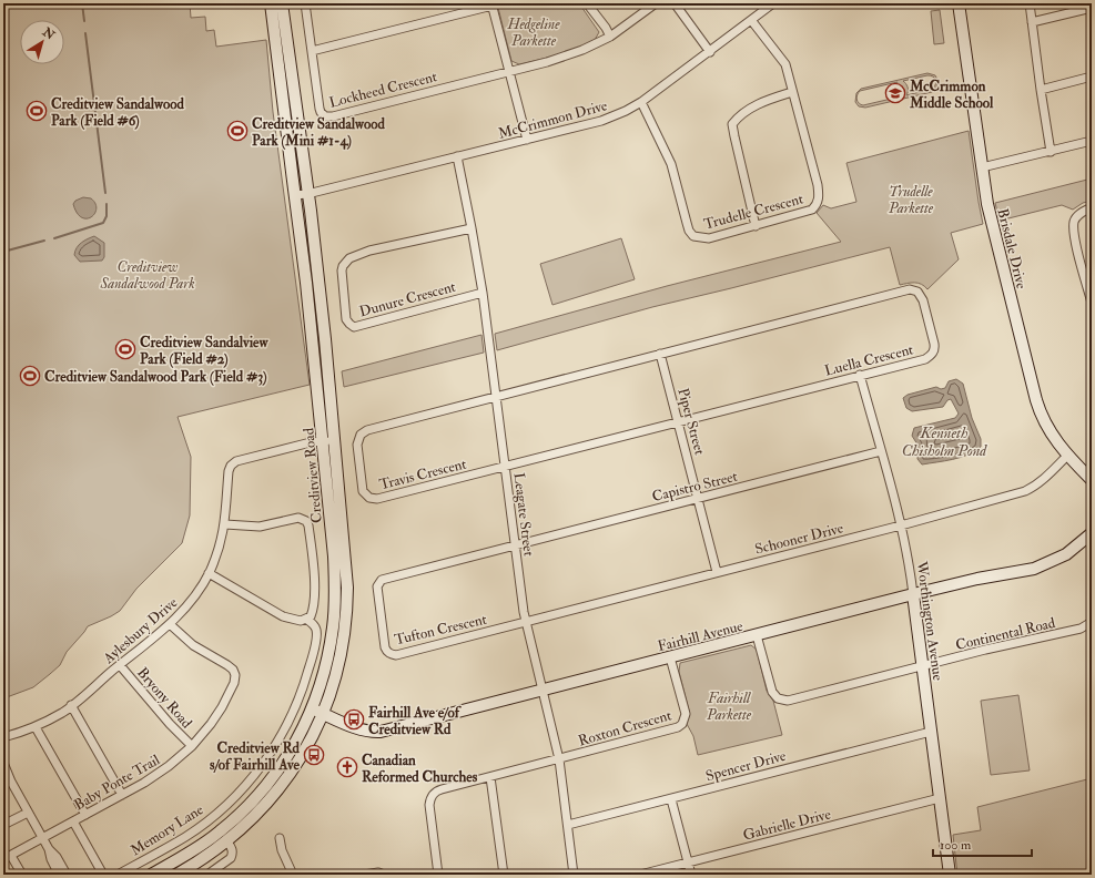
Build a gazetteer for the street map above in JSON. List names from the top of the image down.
{
  "streets": {
    "main road": [
      "Brisdale Drive",
      "Creditview Road",
      "Worthington Avenue",
      "Fairhill Avenue"
    ],
    "street": [
      "Lockheed Crescent",
      "McCrimmon Drive",
      "Trudelle Crescent",
      "Dunure Crescent",
      "Luella Crescent",
      "Piper Street",
      "Travis Crescent",
      "Capistro Street",
      "Leagate Street",
      "Schooner Drive",
      "Tufton Crescent",
      "Aylesbury Drive",
      "Continental Road",
      "Bryony Road",
      "Roxton Crescent",
      "Spencer Drive",
      "Baby Ponte Trail",
      "Gabrielle Drive",
      "Memory Lane"
    ]
  },
  "crossings": [
    ["McCrimmon Drive", "Trudelle Crescent"],
    ["McCrimmon Drive", "Creditview Road"],
    ["McCrimmon Drive", "Leagate Street"],
    ["Brisdale Drive", "Schooner Drive"],
    ["Dunure Crescent", "Leagate Street"],
    ["Luella Crescent", "Piper Street"],
    ["Luella Crescent", "Travis Crescent"],
    ["Luella Crescent", "Leagate Street"],
    ["Luella Crescent", "Worthington Avenue"],
    ["Piper Street", "Capistro Street"],
    ["Piper Street", "Schooner Drive"],
    ["Travis Crescent", "Leagate Street"],
    ["Creditview Road", "Aylesbury Drive"],
    ["Creditview Road", "Fairhill Avenue"],
    ["Capistro Street", "Leagate Street"],
    ["Capistro Street", "Worthington Avenue"],
    ["Capistro Street", "Tufton Crescent"],
    ["Leagate Street", "Schooner Drive"],
    ["Leagate Street", "Tufton Crescent"],
    ["Leagate Street", "Fairhill Avenue"],
    ["Leagate Street", "Roxton Crescent"],
    ["Leagate Street", "Spencer Drive"],
    ["Schooner Drive", "Worthington Avenue"],
    ["Schooner Drive", "Tufton Crescent"],
    ["Worthington Avenue", "Continental Road"],
    ["Worthington Avenue", "Fairhill Avenue"],
    ["Worthington Avenue", "Spencer Drive"],
    ["Worthington Avenue", "Gabrielle Drive"],
    ["Aylesbury Drive", "Bryony Road"],
    ["Aylesbury Drive", "Baby Ponte Trail"],
    ["Continental Road", "Fairhill Avenue"],
    ["Fairhill Avenue", "Roxton Crescent"],
    ["Bryony Road", "Baby Ponte Trail"]
  ],
  "water": ["Kenneth Chisholm Pond"],
  "parks": [
    "Hedgeline Parkette",
    "Trudelle Parkette",
    "Creditview Sandalwood Park",
    "Fairhill Parkette"
  ],
  "places": {
    "school or university": ["McCrimmon Middle School"],
    "sports": [
      "Creditview Sandalwood Park (Field #6)",
      "Creditview Sandalwood Park (Mini #1-4)",
      "Creditview Sandalview Park (Field #2)",
      "Creditview Sandalwood Park (Field #3)"
    ],
    "bus stop": ["Fairhill Ave e/of Creditview Rd", "Creditview Rd s/of Fairhill Ave"],
    "church": ["Canadian Reformed Churches"]
  },
  "scale_bar": "100 m",
  "north": "top right"
}
